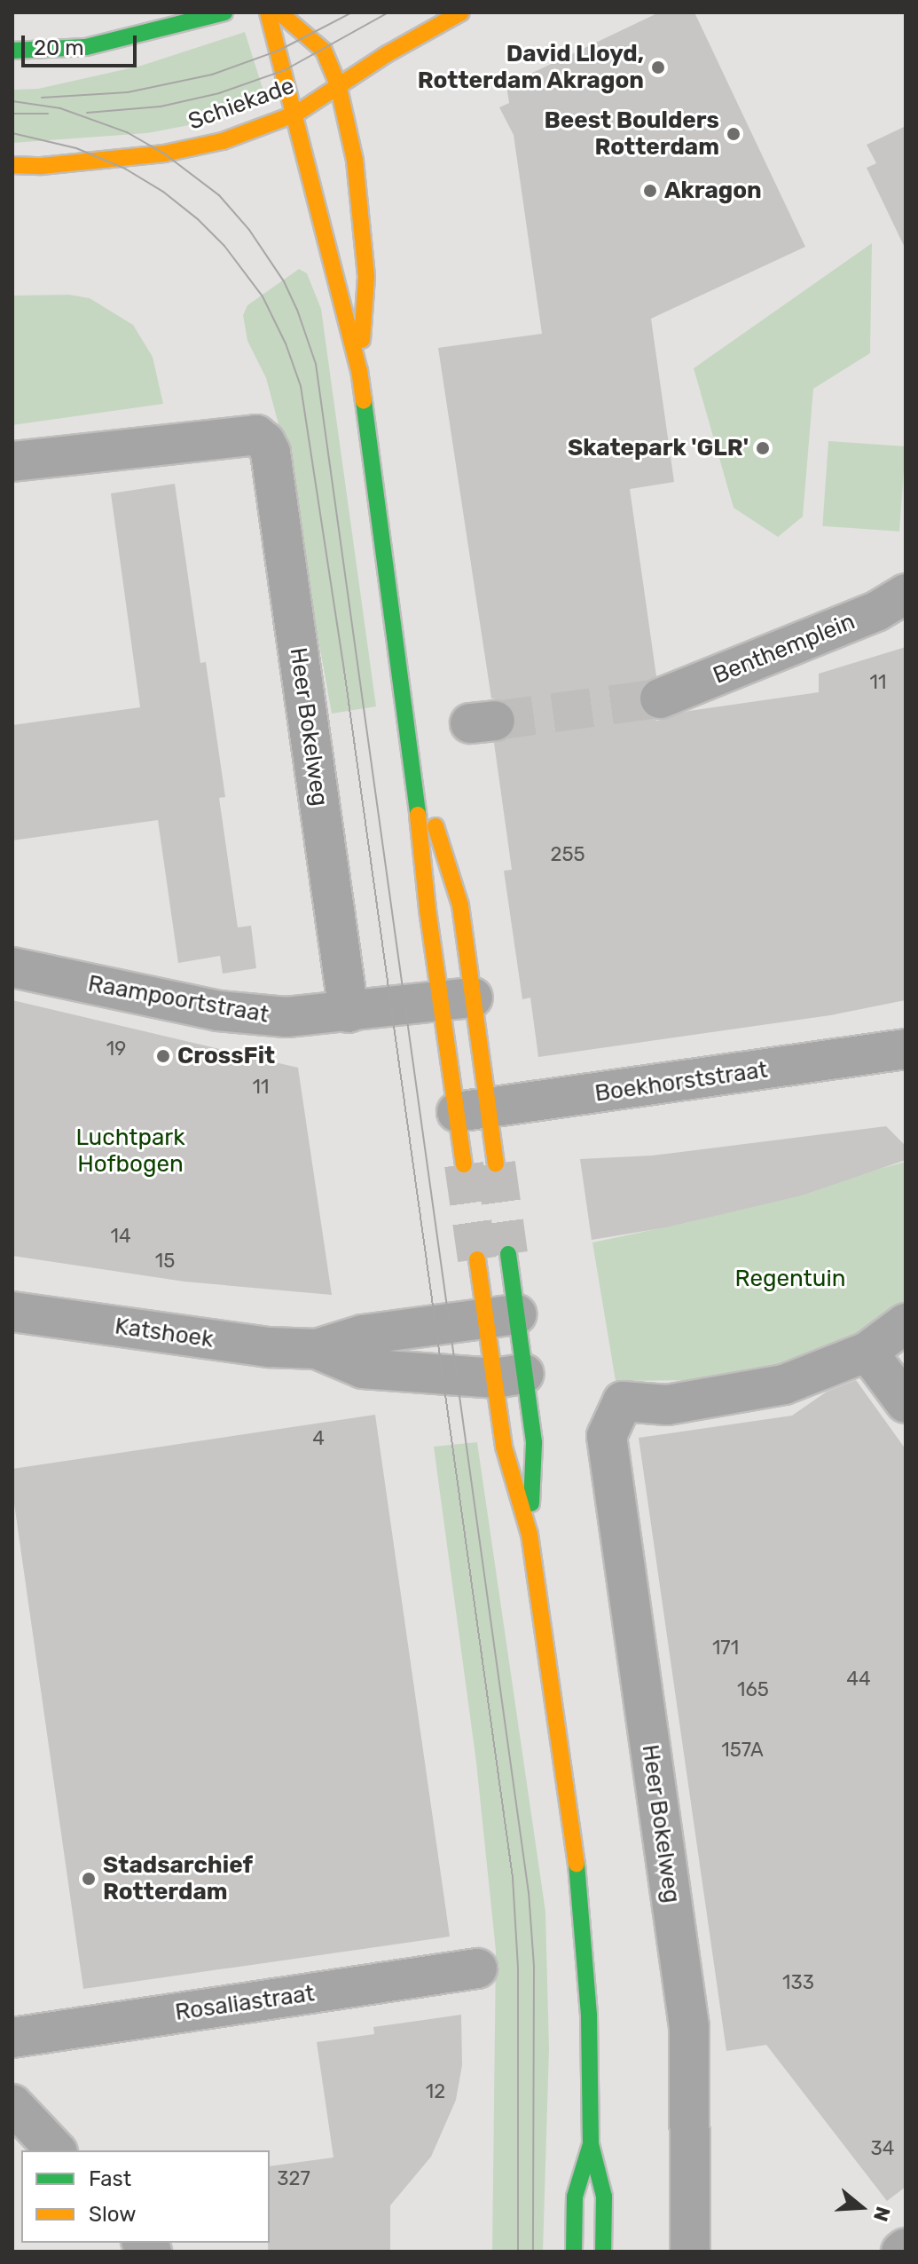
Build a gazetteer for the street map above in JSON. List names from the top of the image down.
{
  "streets": {
    "street": [
      "Schiekade",
      "Benthemplein",
      "Heer Bokelweg",
      "Raampoortstraat",
      "Boekhorststraat",
      "Katshoek",
      "Rosaliastraat"
    ]
  },
  "crossings": [
    ["Heer Bokelweg", "Raampoortstraat"]
  ],
  "parks": ["Luchtpark Hofbogen", "Regentuin"],
  "places": [
    "David Lloyd, Rotterdam Akragon",
    "Beest Boulders Rotterdam",
    "Akragon",
    "Skatepark 'GLR'",
    "CrossFit",
    "Stadsarchief Rotterdam"
  ],
  "house_numbers": [
    "11",
    "255",
    "19",
    "11",
    "14",
    "15",
    "4",
    "171",
    "44",
    "165",
    "157A",
    "133",
    "12",
    "34",
    "327"
  ],
  "legend": ["Fast", "Slow"],
  "scale_bar": "20 m",
  "north": "right"
}
